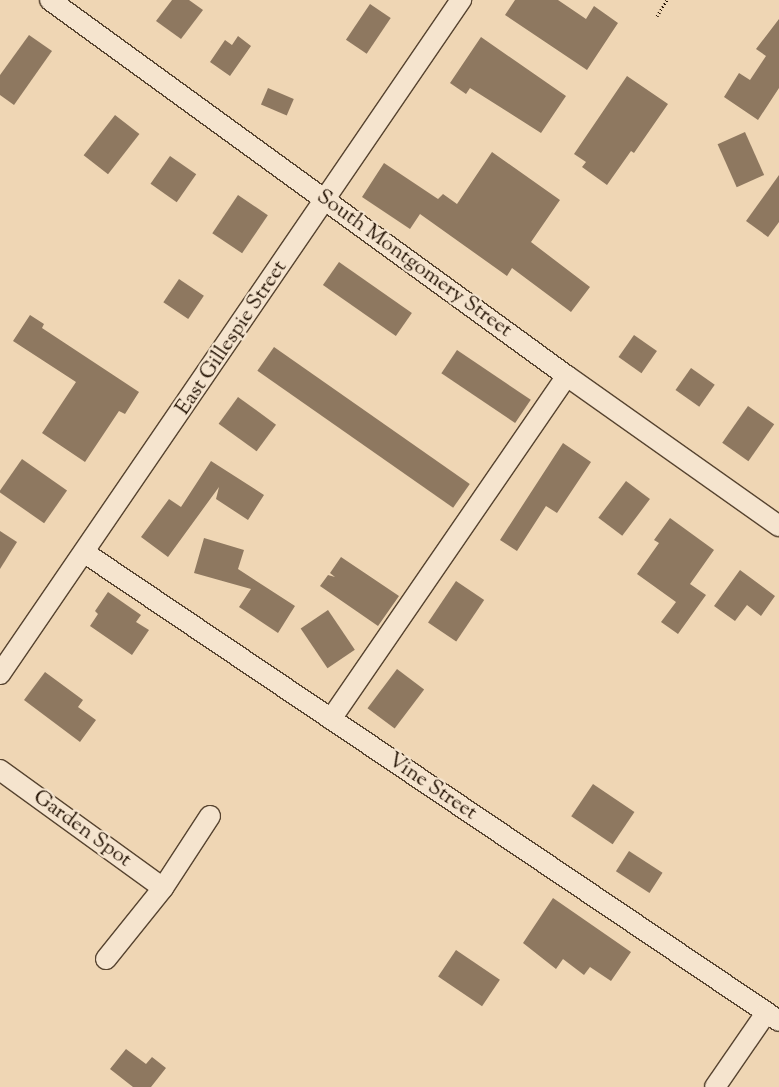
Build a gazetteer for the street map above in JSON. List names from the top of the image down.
{
  "streets": {
    "street": [
      "South Montgomery Street",
      "East Gillespie Street",
      "Vine Street",
      "Garden Spot"
    ]
  },
  "crossings": [
    ["South Montgomery Street", "East Gillespie Street"],
    ["East Gillespie Street", "Vine Street"]
  ]
}
